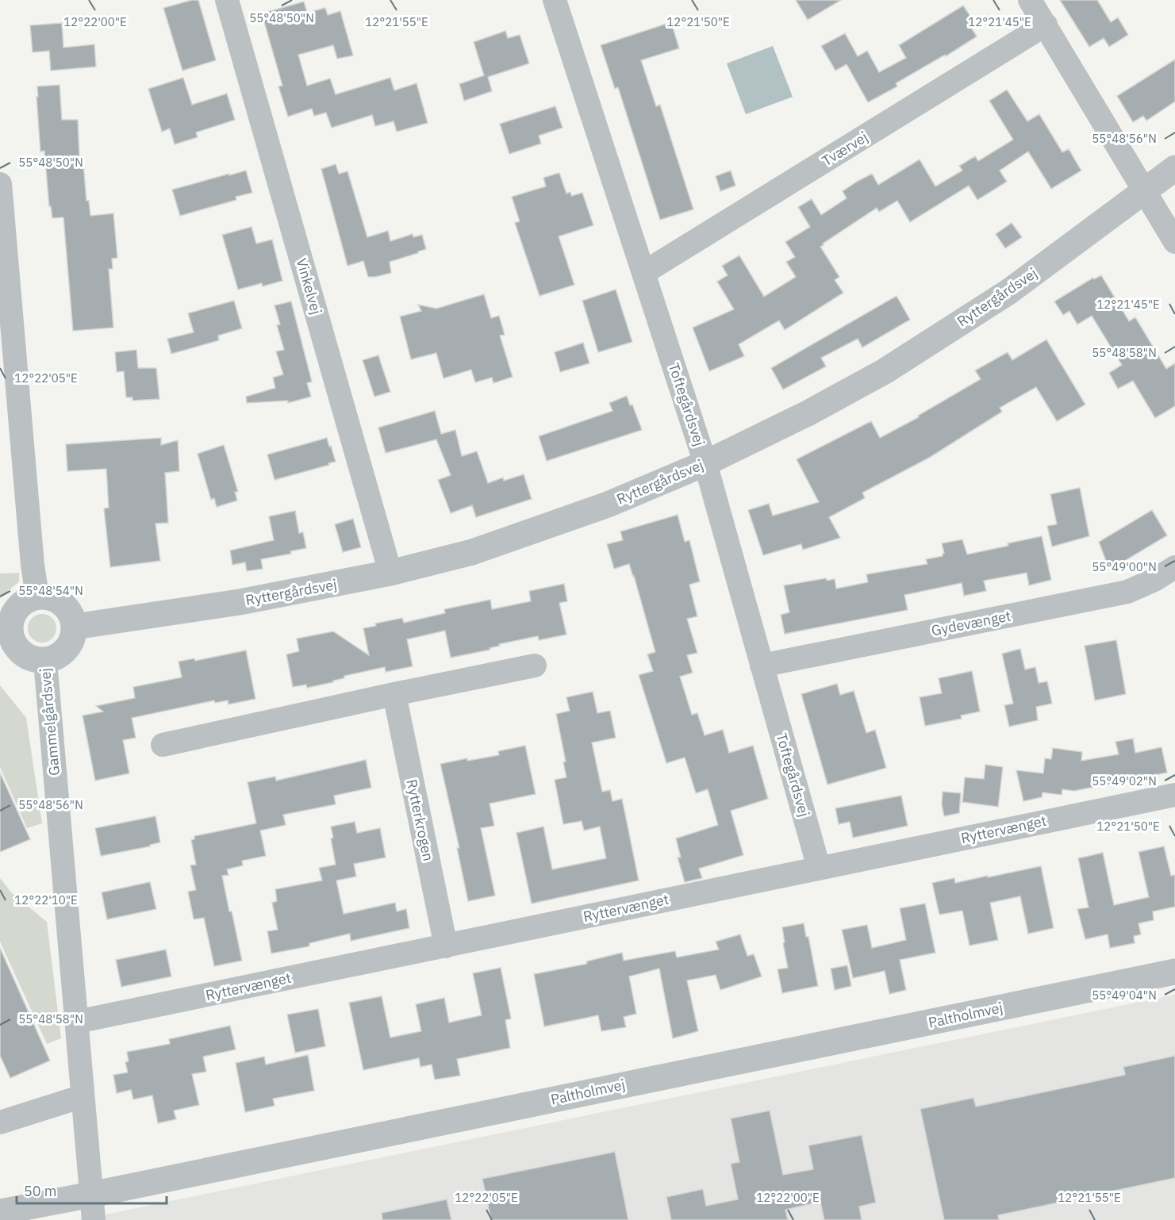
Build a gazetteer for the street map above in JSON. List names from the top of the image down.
{
  "streets": {
    "street": [
      "Tværvej",
      "Vinkelvej",
      "Ryttergårdsvej",
      "Toftegårdsvej",
      "Gydevænget",
      "Gammelgårdsvej",
      "Rytterkrogen",
      "Ryttervænget",
      "Paltholmvej"
    ]
  },
  "crossings": [
    ["Tværvej", "Toftegårdsvej"],
    ["Vinkelvej", "Ryttergårdsvej"],
    ["Ryttergårdsvej", "Toftegårdsvej"],
    ["Ryttergårdsvej", "Gammelgårdsvej"],
    ["Toftegårdsvej", "Gydevænget"],
    ["Toftegårdsvej", "Ryttervænget"],
    ["Gammelgårdsvej", "Ryttervænget"],
    ["Gammelgårdsvej", "Paltholmvej"],
    ["Rytterkrogen", "Ryttervænget"]
  ],
  "scale_bar": "50 m",
  "coordinates": [
    "55°48'50\"N",
    "12°22'00\"E",
    "12°21'55\"E",
    "12°21'50\"E",
    "12°21'45\"E",
    "55°48'56\"N",
    "55°48'58\"N",
    "12°22'05\"E",
    "55°49'00\"N",
    "55°48'54\"N",
    "55°49'02\"N",
    "12°22'10\"E",
    "55°49'04\"N"
  ]
}
